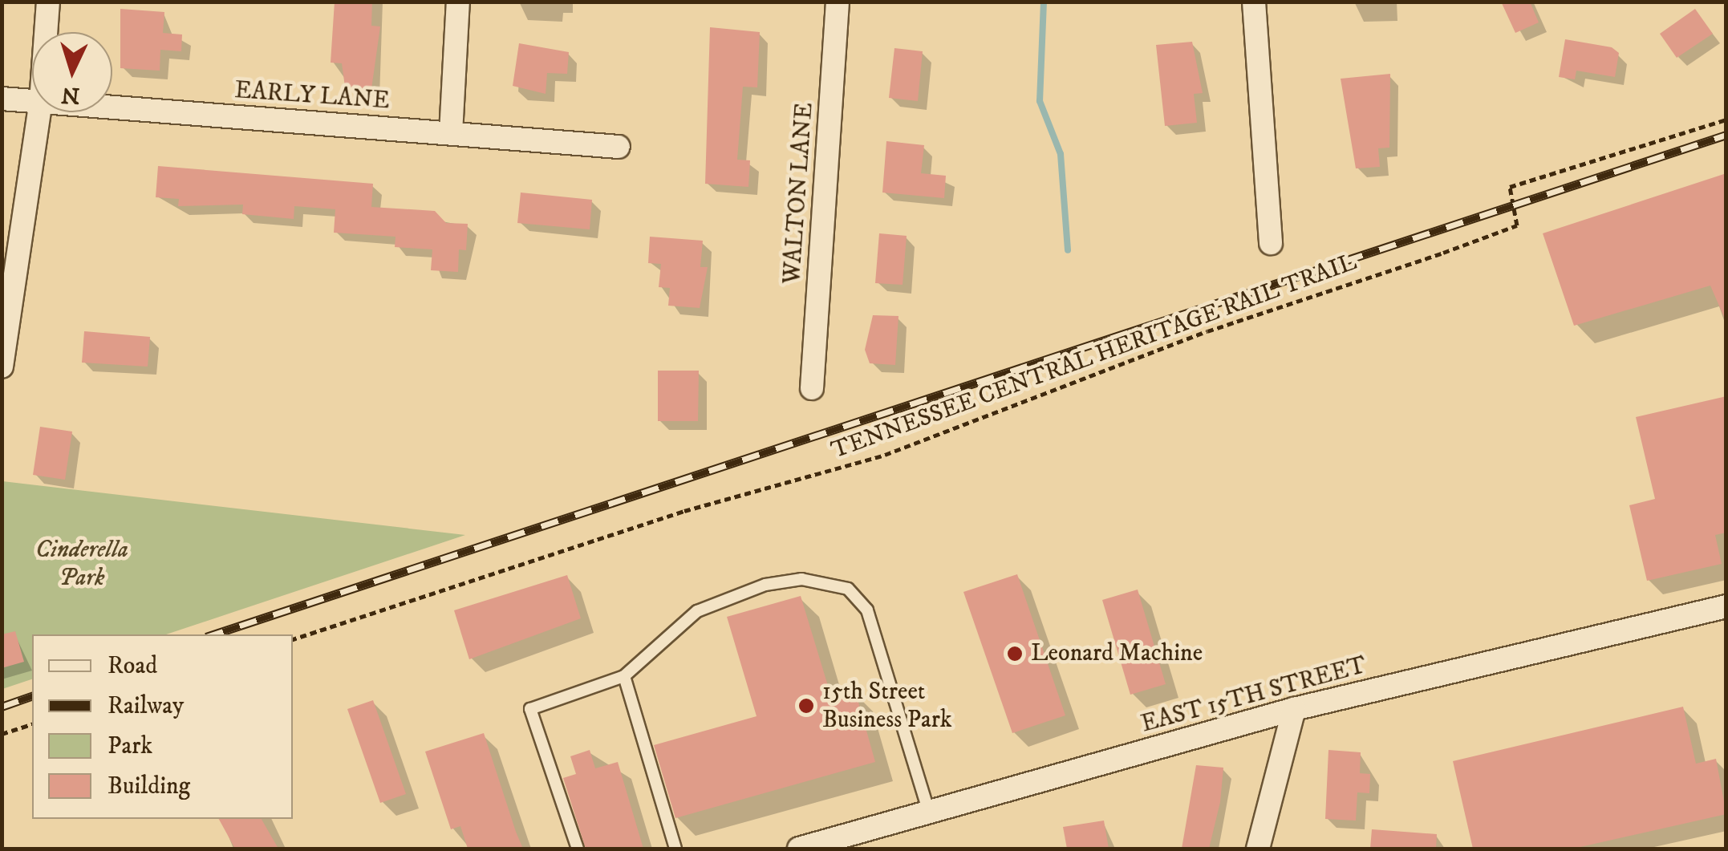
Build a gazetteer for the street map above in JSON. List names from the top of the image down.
{
  "streets": {
    "street": ["EARLY LANE", "WALTON LANE", "EAST 15TH STREET"],
    "path": ["TENNESSEE CENTRAL HERITAGE RAIL TRAIL"]
  },
  "parks": ["Cinderella Park"],
  "places": ["Leonard Machine", "15th Street Business Park"],
  "legend": [
    "Road",
    "Railway",
    "Park",
    "Building"
  ],
  "north": "bottom"
}
